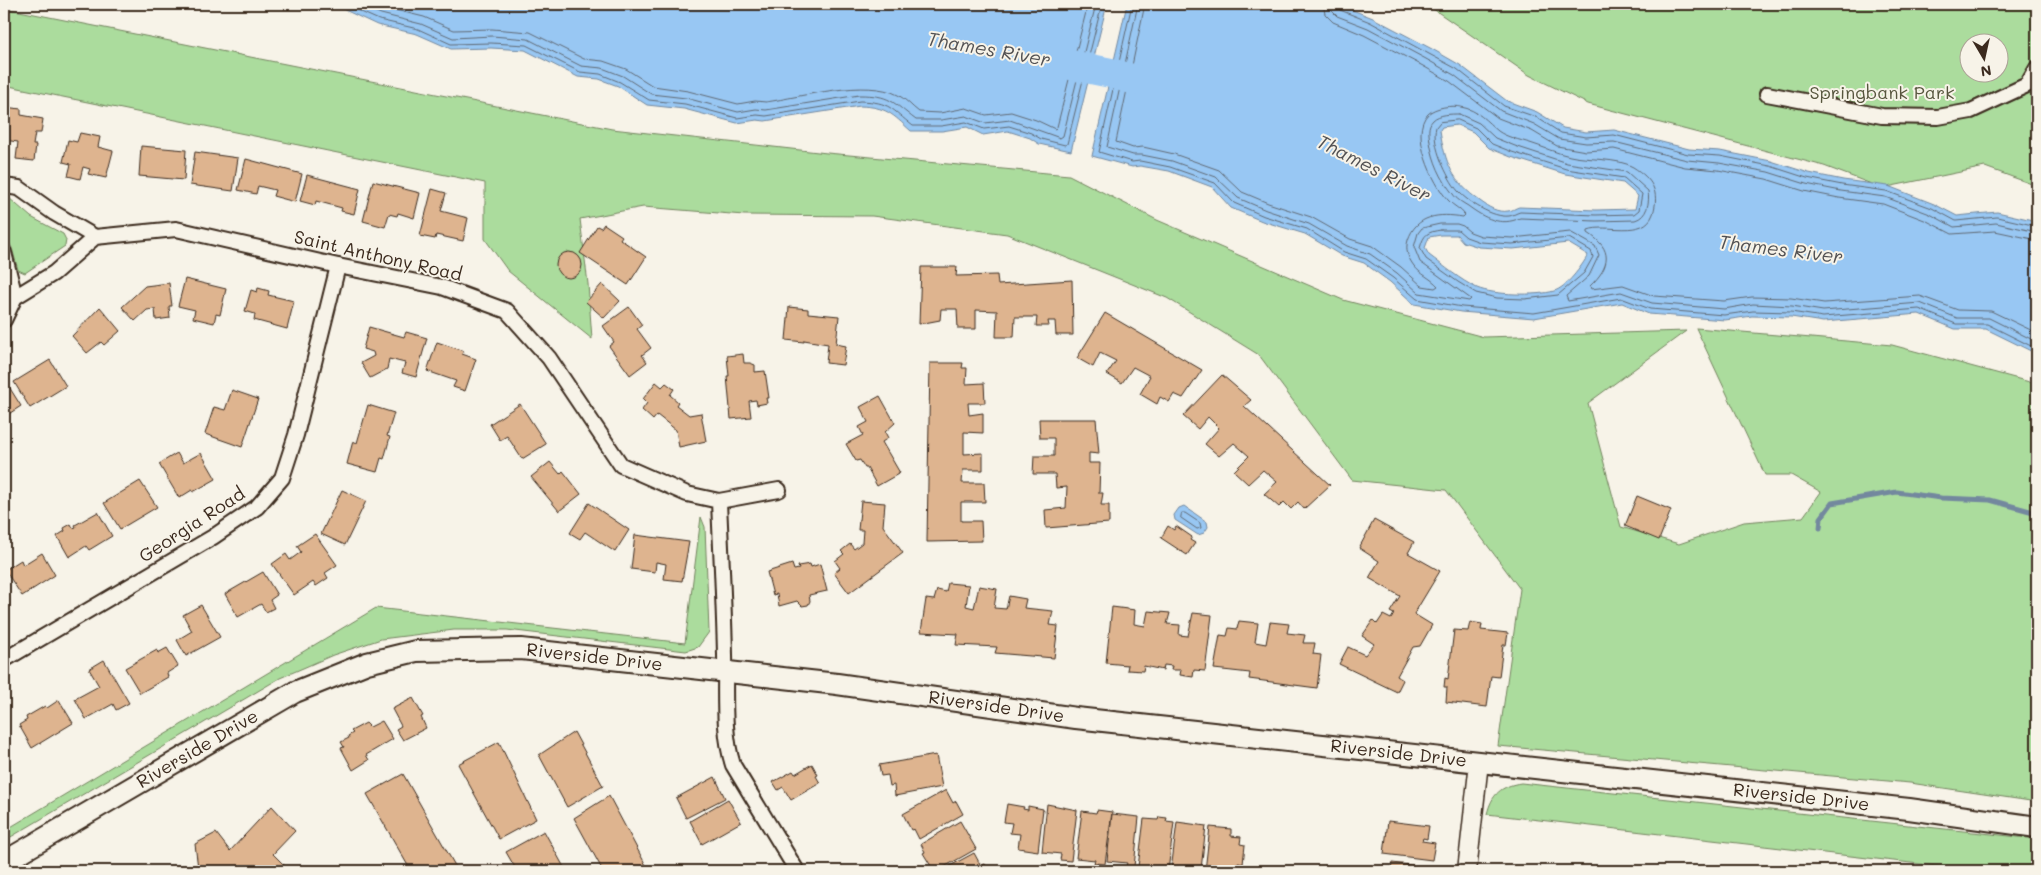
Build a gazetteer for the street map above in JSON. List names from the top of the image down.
{
  "streets": {
    "main road": ["Riverside Drive"],
    "street": ["Saint Anthony Road", "Georgia Road"]
  },
  "crossings": [
    ["Saint Anthony Road", "Georgia Road"]
  ],
  "water": ["Thames River"],
  "parks": ["Springbank Park"],
  "north": "bottom"
}
